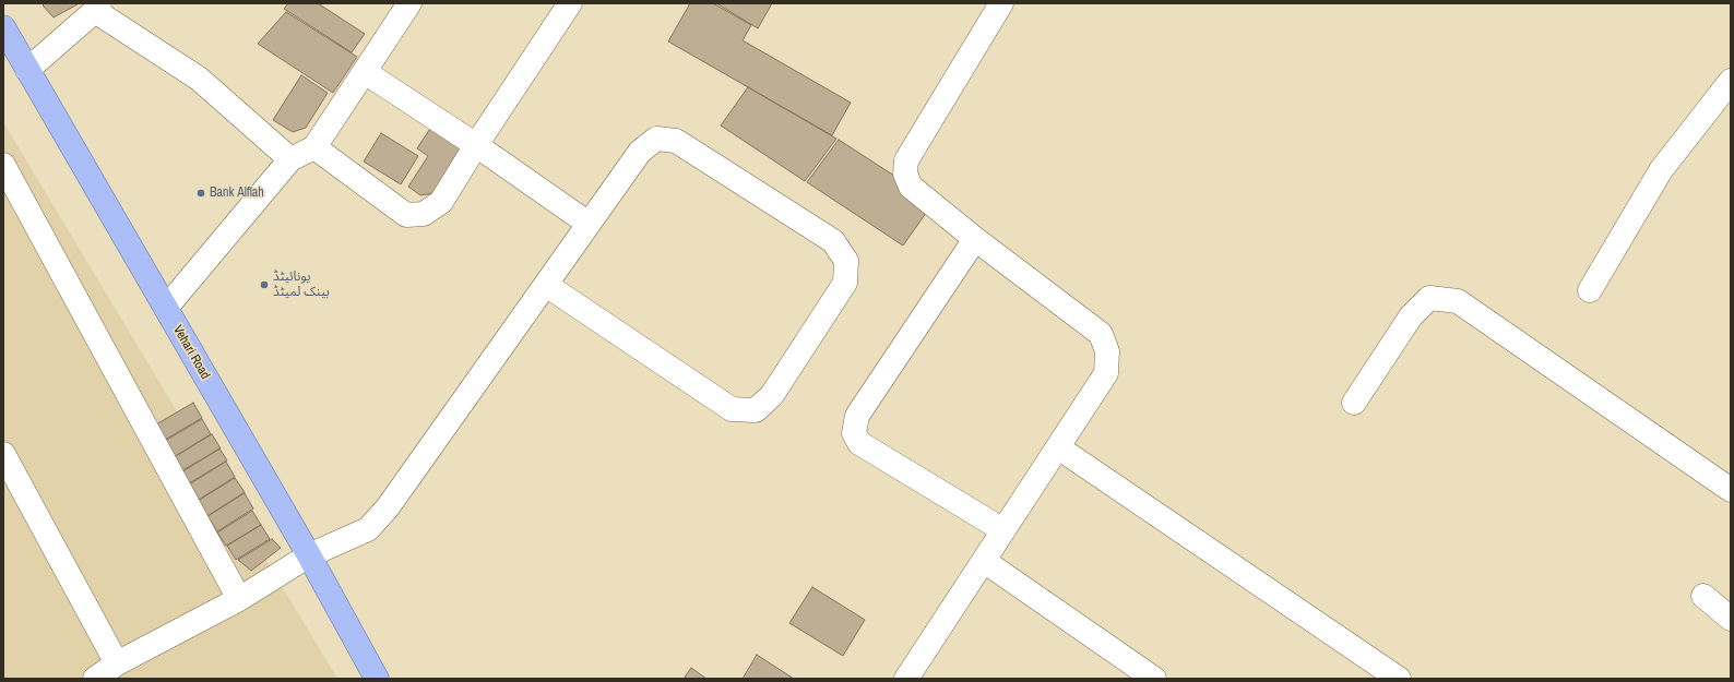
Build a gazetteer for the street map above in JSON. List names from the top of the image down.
{
  "streets": {
    "main road": ["Vehari Road"]
  },
  "places": ["Bank Alflah", "یونائیٹڈ بینک لمیٹڈ"]
}
